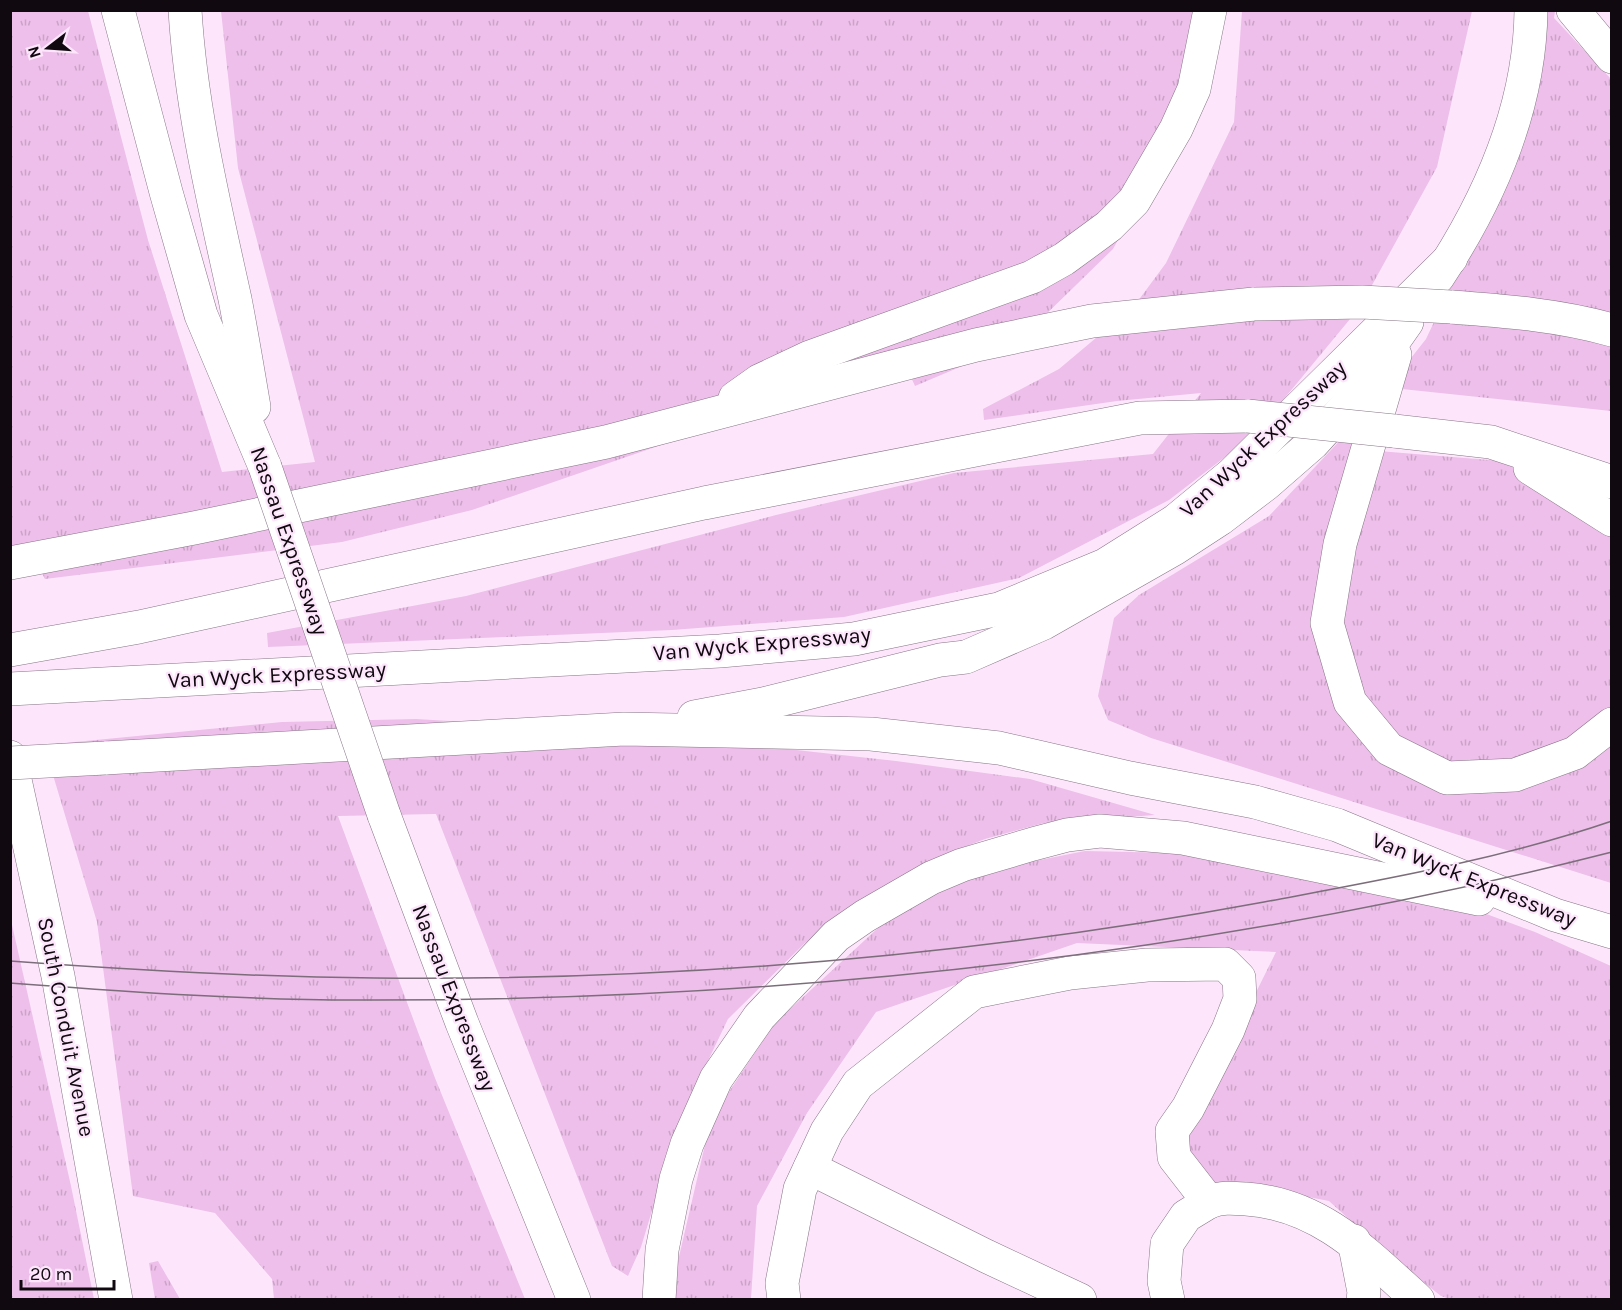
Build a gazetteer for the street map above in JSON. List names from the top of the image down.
{
  "streets": {
    "main road": ["Van Wyck Expressway", "Nassau Expressway", "South Conduit Avenue"]
  },
  "scale_bar": "20 m",
  "north": "left"
}
